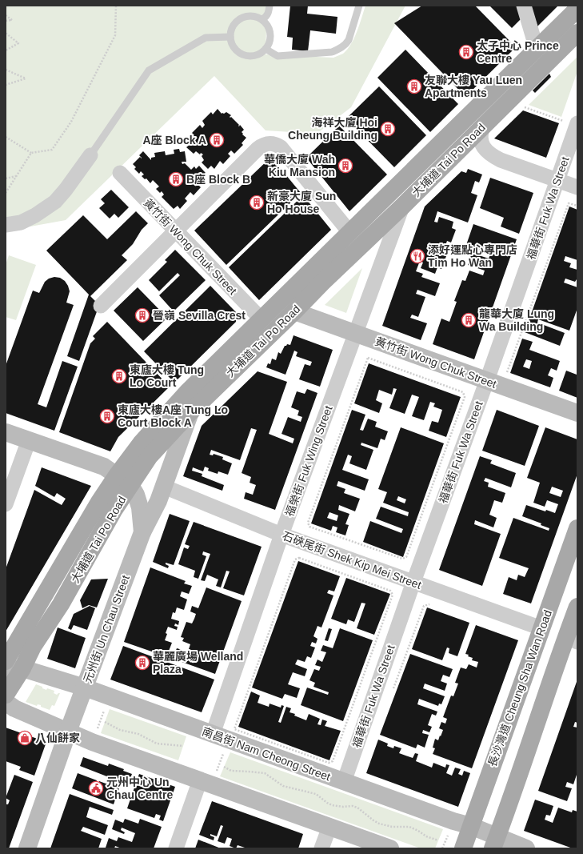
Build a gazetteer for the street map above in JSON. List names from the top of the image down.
{
  "streets": {
    "main road": [
      "大埔道 Tai Po Road",
      "黃竹街 Wong Chuk Street",
      "元州街 Un Chau Street",
      "長沙灣道 Cheung Sha Wan Road",
      "南昌街 Nam Cheong Street"
    ],
    "street": ["福華街 Fuk Wa Street", "福榮街 Fuk Wing Street", "石硤尾街 Shek Kip Mei Street"]
  },
  "crossings": [
    ["大埔道 Tai Po Road", "黃竹街 Wong Chuk Street"],
    ["大埔道 Tai Po Road", "福榮街 Fuk Wing Street"],
    ["大埔道 Tai Po Road", "元州街 Un Chau Street"],
    ["大埔道 Tai Po Road", "南昌街 Nam Cheong Street"],
    ["福華街 Fuk Wa Street", "黃竹街 Wong Chuk Street"],
    ["福華街 Fuk Wa Street", "石硤尾街 Shek Kip Mei Street"],
    ["福華街 Fuk Wa Street", "南昌街 Nam Cheong Street"],
    ["黃竹街 Wong Chuk Street", "福榮街 Fuk Wing Street"],
    ["福榮街 Fuk Wing Street", "石硤尾街 Shek Kip Mei Street"],
    ["福榮街 Fuk Wing Street", "南昌街 Nam Cheong Street"],
    ["石硤尾街 Shek Kip Mei Street", "元州街 Un Chau Street"],
    ["石硤尾街 Shek Kip Mei Street", "長沙灣道 Cheung Sha Wan Road"],
    ["元州街 Un Chau Street", "南昌街 Nam Cheong Street"],
    ["長沙灣道 Cheung Sha Wan Road", "南昌街 Nam Cheong Street"]
  ],
  "places": {
    "building": [
      "太子中心 Prince Centre",
      "友聯大樓 Yau Luen Apartments",
      "海祥大廈 Hoi Cheung Building",
      "A座 Block A",
      "華僑大廈 Wah Kiu Mansion",
      "B座 Block B",
      "新豪大廈 Sun Ho House",
      "晉嶺 Sevilla Crest",
      "龍華大廈 Lung Wa Building",
      "東廬大樓 Tung Lo Court",
      "東廬大樓A座 Tung Lo Court Block A",
      "華麗廣場 Welland Plaza"
    ],
    "restaurant": ["添好運點心專門店 Tim Ho Wan"],
    "shop": ["八仙餅家"],
    "public building": ["元州中心 Un Chau Centre"]
  }
}
